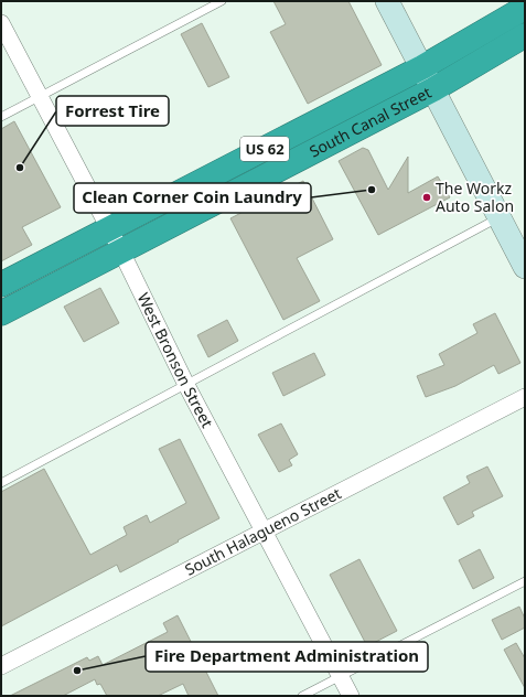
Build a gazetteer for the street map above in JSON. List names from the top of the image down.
{
  "streets": {
    "highway": ["South Canal Street", "US 62"],
    "street": ["West Bronson Street", "South Halagueno Street"]
  },
  "crossings": [
    ["South Canal Street", "West Bronson Street"],
    ["West Bronson Street", "South Halagueno Street"]
  ],
  "places": [
    "Forrest Tire",
    "Clean Corner Coin Laundry",
    "The Workz Auto Salon",
    "Fire Department Administration"
  ]
}
